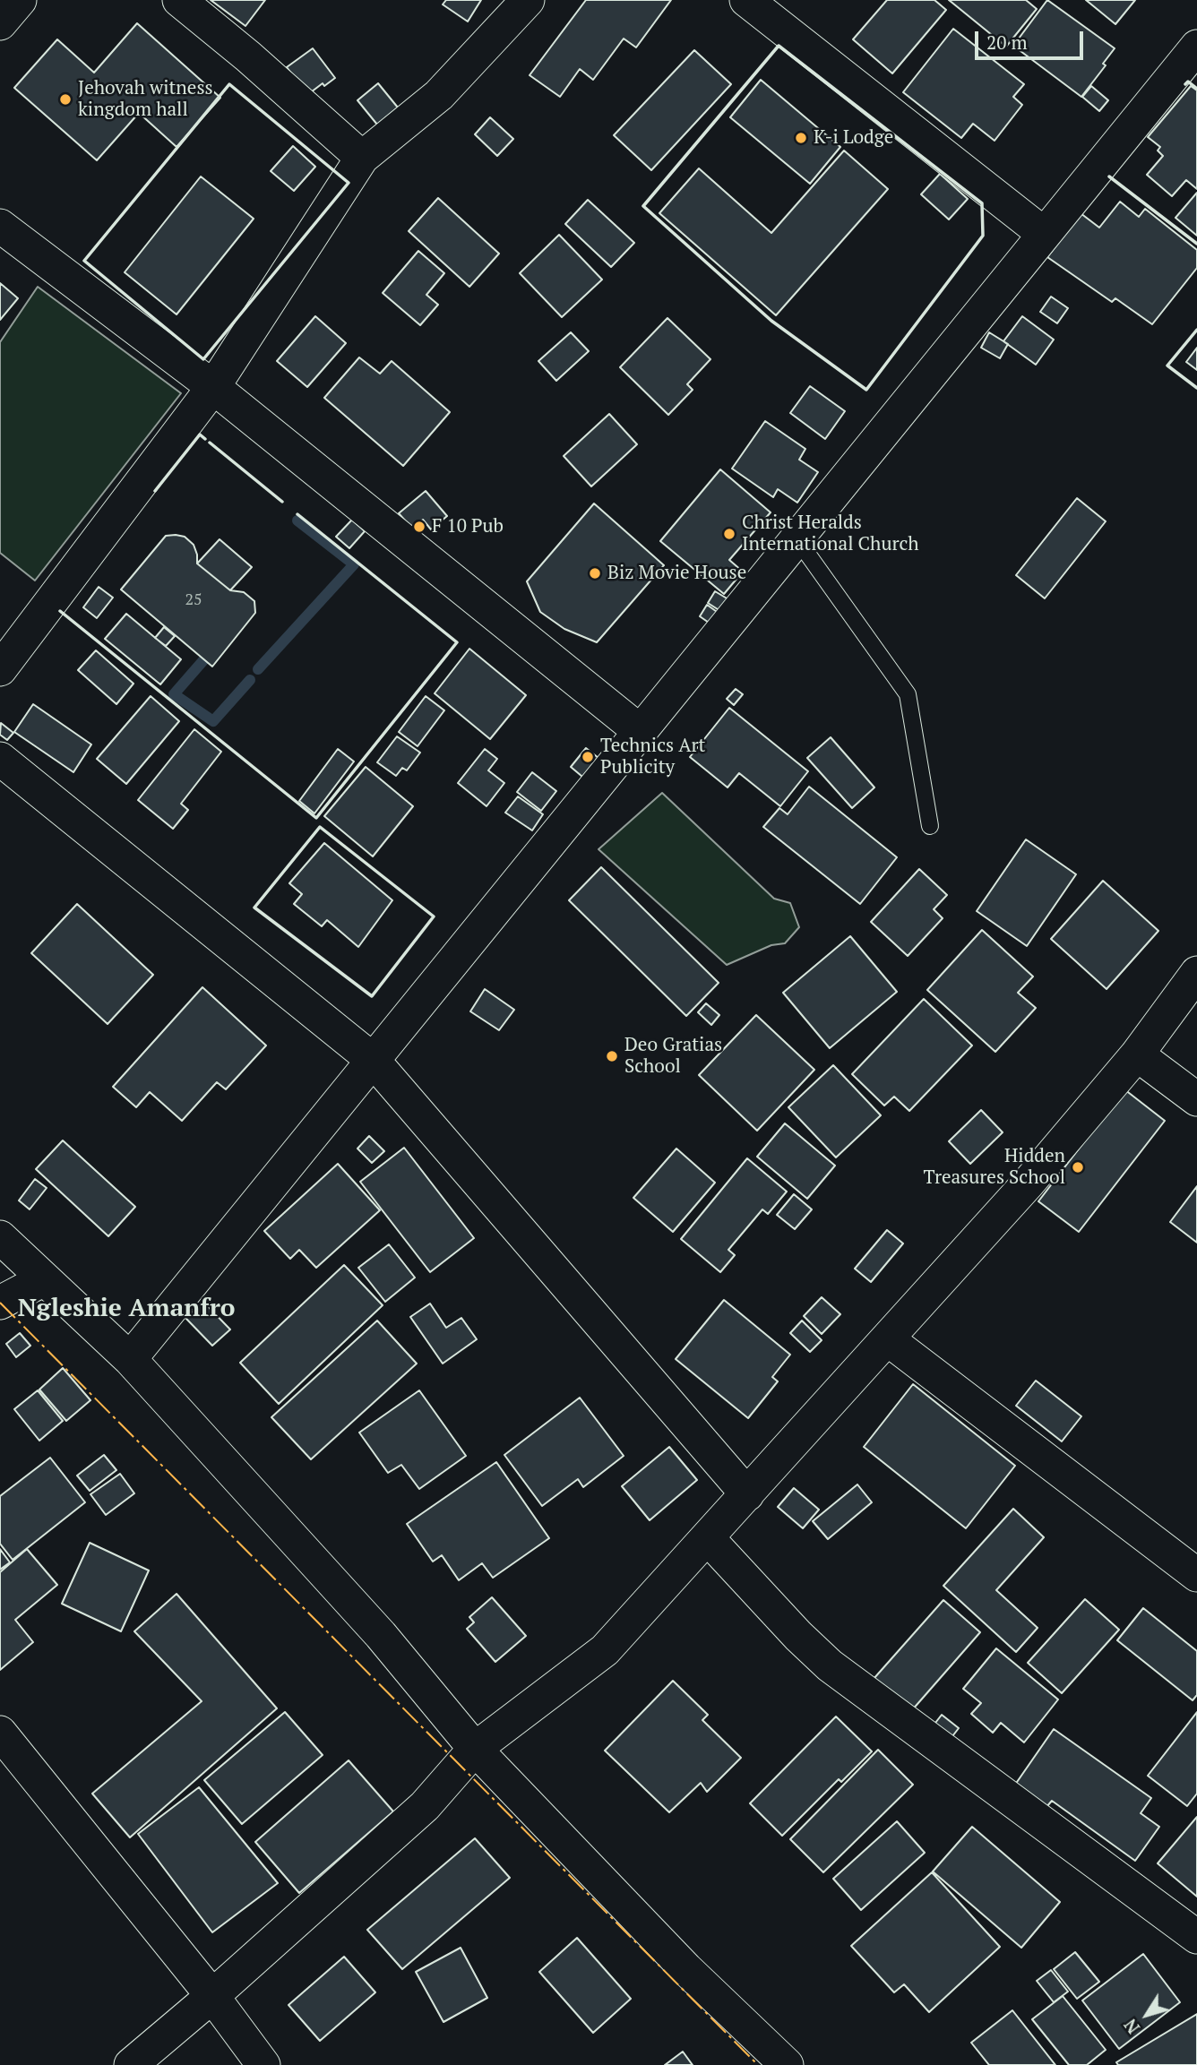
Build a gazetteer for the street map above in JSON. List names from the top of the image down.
{
  "districts": ["Ngleshie Amanfro"],
  "places": [
    "Jehovah witness kingdom hall",
    "K-i Lodge",
    "F 10 Pub",
    "Christ Heralds International Church",
    "Biz Movie House",
    "Technics Art Publicity",
    "Deo Gratias School",
    "Hidden Treasures School"
  ],
  "house_numbers": ["25"],
  "scale_bar": "20 m",
  "north": "bottom left"
}
